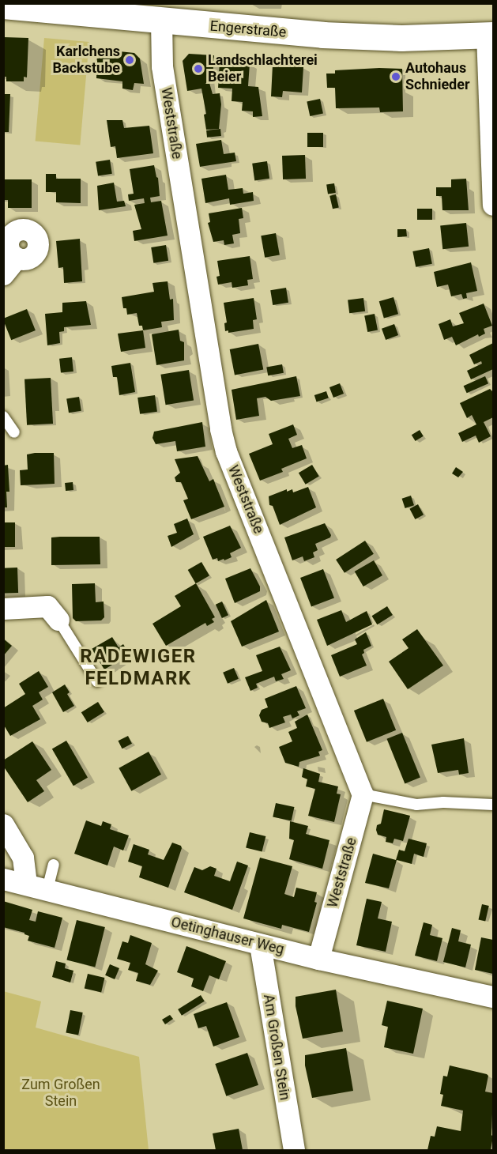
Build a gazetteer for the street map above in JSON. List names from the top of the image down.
{
  "streets": {
    "main road": ["Engerstraße"],
    "street": ["Weststraße", "Oetinghauser Weg", "Am Großen Stein"]
  },
  "crossings": [
    ["Engerstraße", "Weststraße"],
    ["Weststraße", "Oetinghauser Weg"],
    ["Oetinghauser Weg", "Am Großen Stein"]
  ],
  "districts": ["RADEWIGER FELDMARK"],
  "parks": ["Zum Großen Stein"],
  "places": ["Karlchens Backstube", "Landschlachterei Beier", "Autohaus Schnieder"]
}
